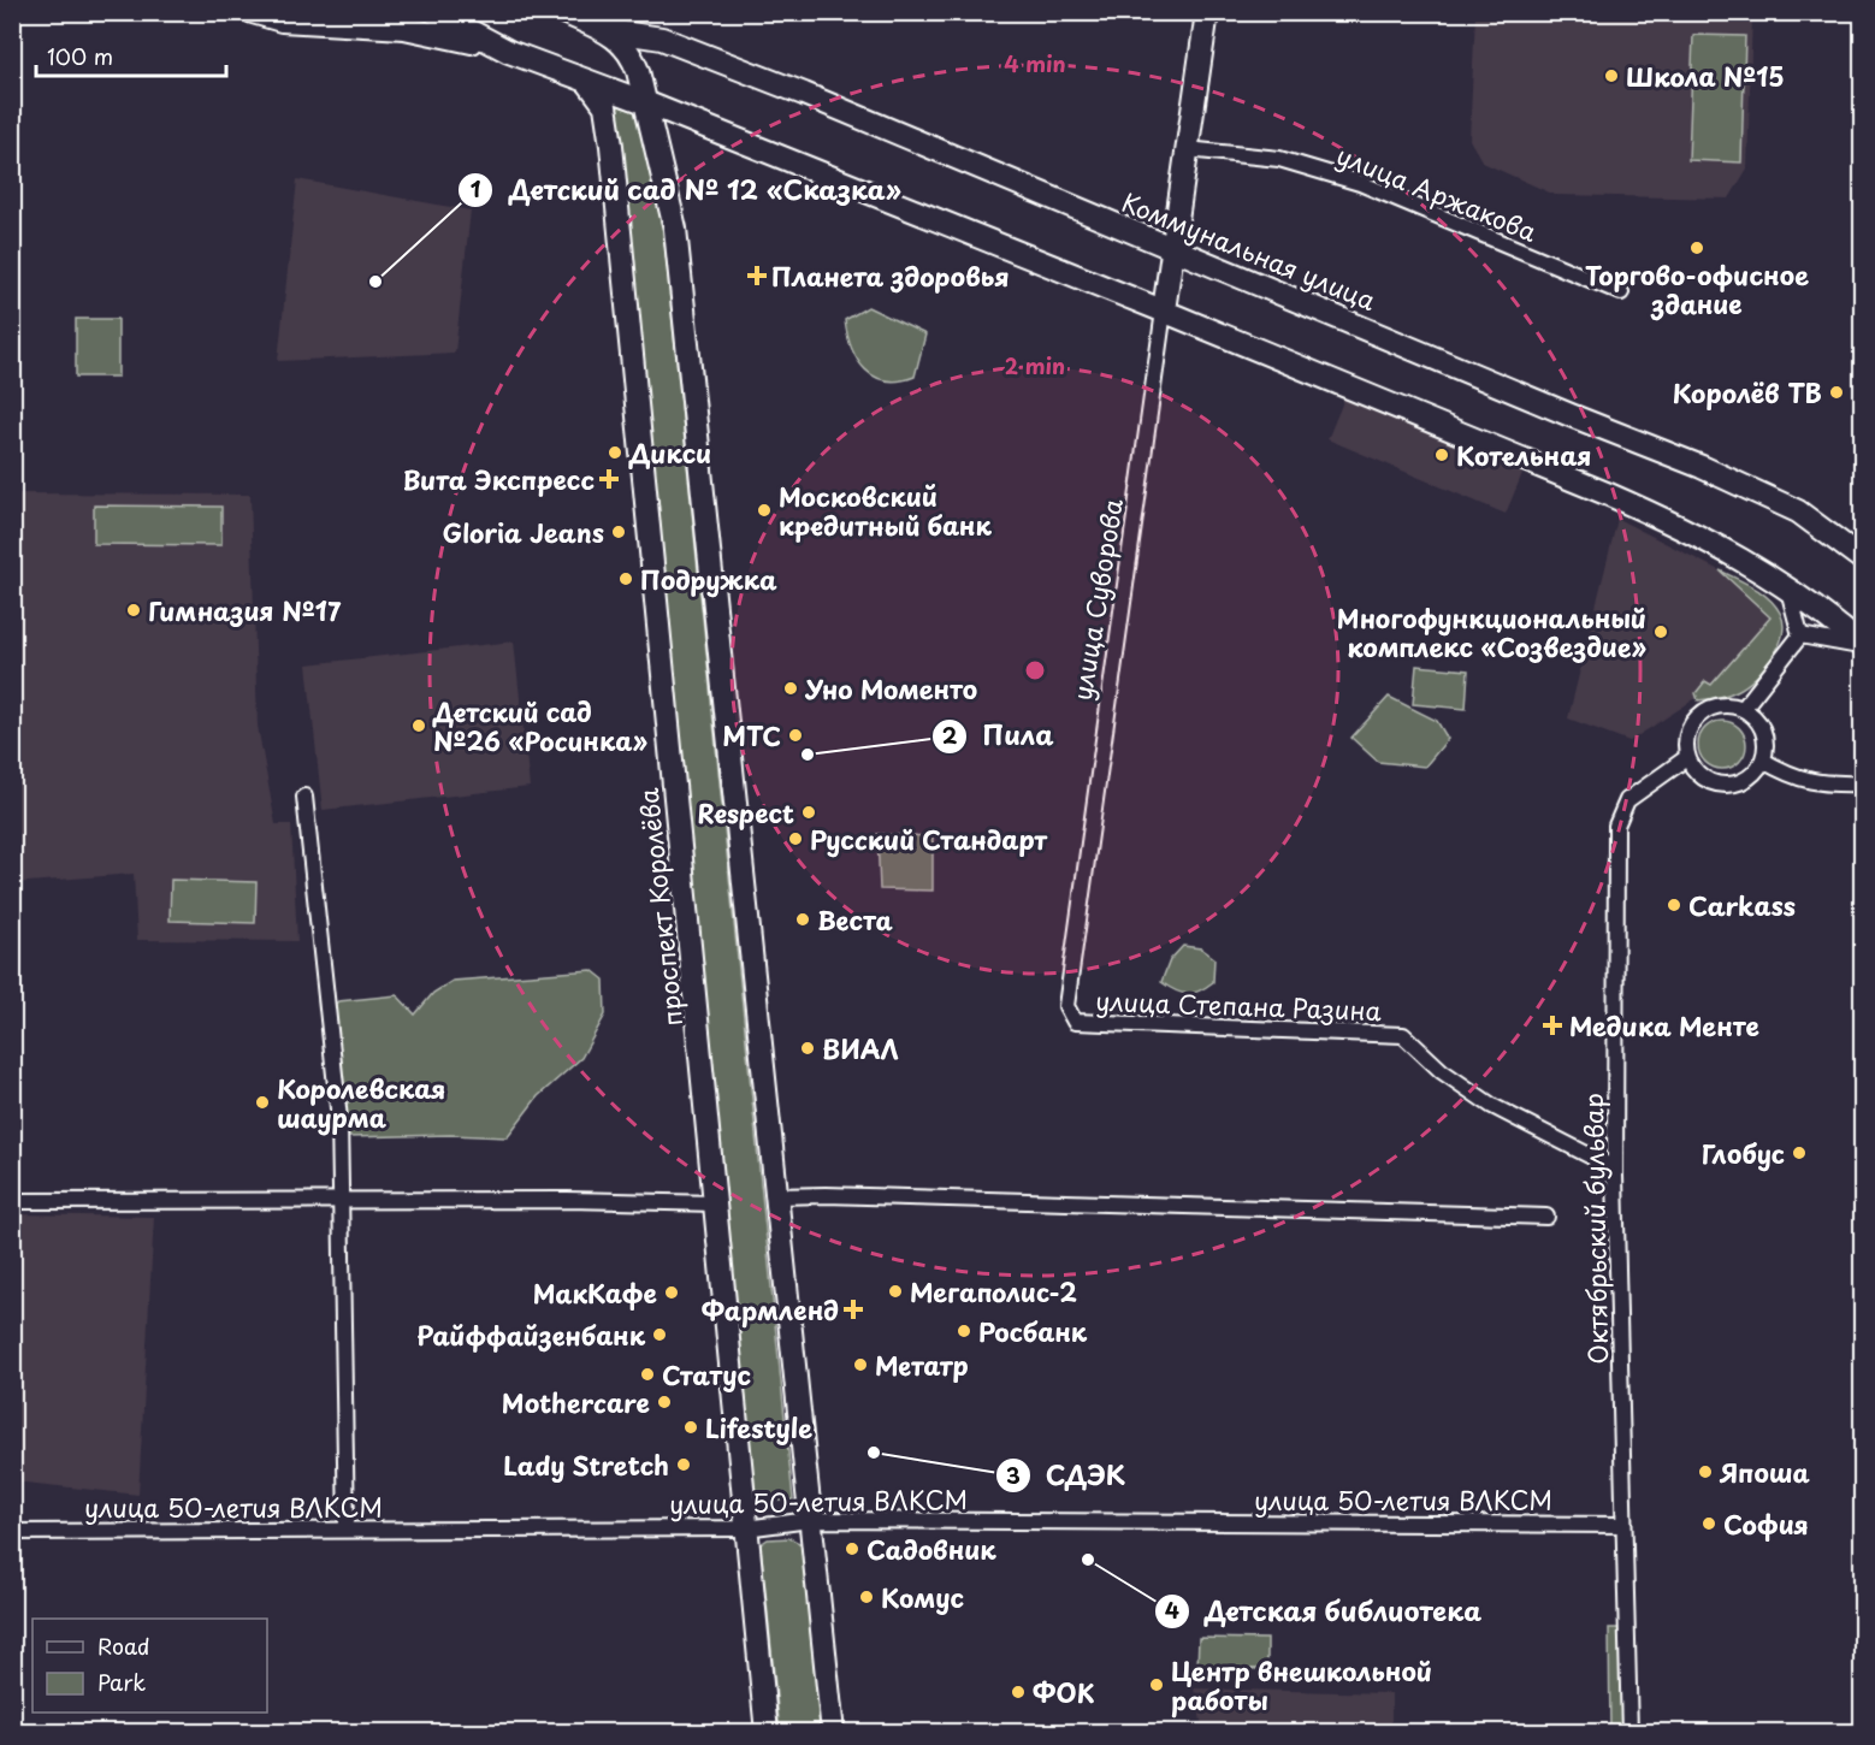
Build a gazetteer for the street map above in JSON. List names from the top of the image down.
{
  "streets": {
    "main road": ["Коммунальная улица", "проспект Королёва"],
    "street": [
      "улица Аржакова",
      "улица Суворова",
      "улица Степана Разина",
      "Октябрьский бульвар",
      "улица 50-летия ВЛКСМ"
    ]
  },
  "crossings": [
    ["улица Суворова", "улица Степана Разина"],
    ["проспект Королёва", "улица 50-летия ВЛКСМ"],
    ["улица Степана Разина", "Октябрьский бульвар"],
    ["Октябрьский бульвар", "улица 50-летия ВЛКСМ"]
  ],
  "places": {
    "other": [
      "Школа №15",
      "Торгово-офисное здание",
      "Детский сад № 12 «Сказка»",
      "Королёв ТВ",
      "Дикси",
      "Котельная",
      "Московский кредитный банк",
      "Gloria Jeans",
      "Подружка",
      "Гимназия №17",
      "Многофункциональный комплекс «Созвездие»",
      "Уно Моменто",
      "Детский сад №26 «Росинка»",
      "МТС",
      "Пила",
      "Respect",
      "Русский Стандарт",
      "Carkass",
      "Веста",
      "ВИАЛ",
      "Королевская шаурма",
      "Глобус",
      "Мегаполис-2",
      "МакКафе",
      "Росбанк",
      "Райффайзенбанк",
      "Метатр",
      "Статус",
      "Mothercare",
      "Lifestyle",
      "СДЭК",
      "Lady Stretch",
      "Япоша",
      "София",
      "Садовник",
      "Детская библиотека",
      "Комус",
      "Центр внешкольной работы",
      "ФОК"
    ],
    "health": [
      "Планета здоровья",
      "Вита Экспресс",
      "Медика Менте",
      "Фармленд"
    ]
  },
  "legend": ["Road", "Park"],
  "scale_bar": "100 m",
  "rings": ["4 min", "2 min"]
}
